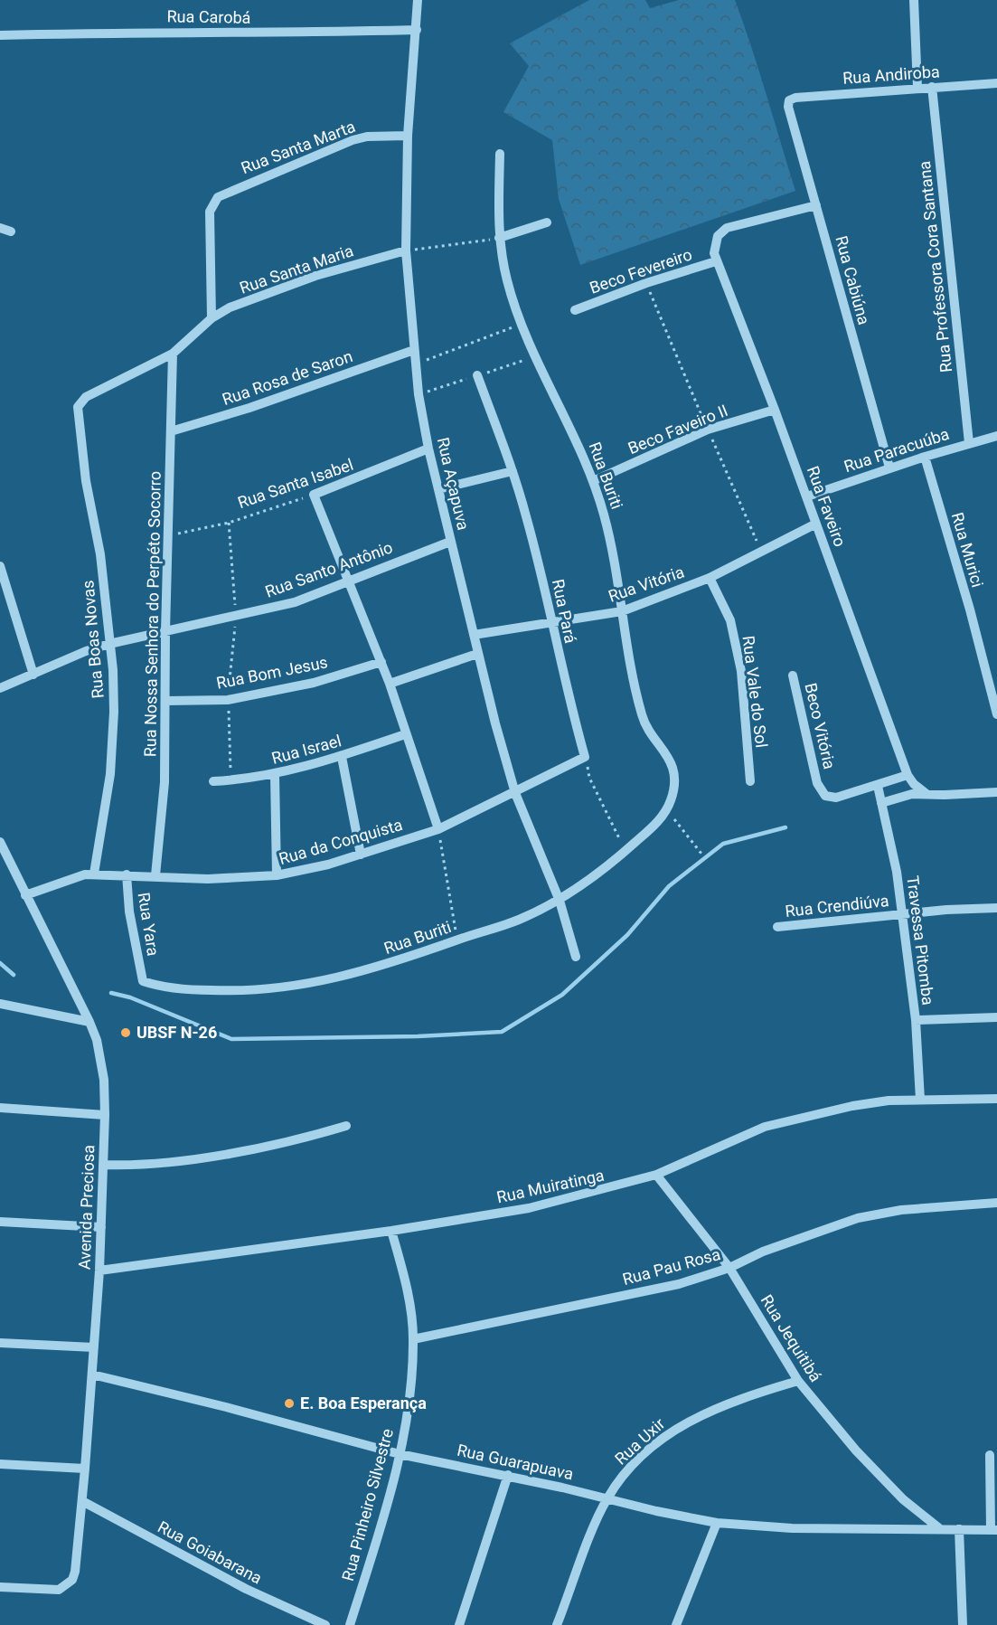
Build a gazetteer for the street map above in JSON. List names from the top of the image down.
{
  "streets": {
    "street": [
      "Rua Carobá",
      "Rua Andiroba",
      "Rua Santa Marta",
      "Rua Professora Cora Santana",
      "Rua Santa Maria",
      "Beco Fevereiro",
      "Rua Cabiúna",
      "Rua Rosa de Saron",
      "Beco Faveiro II",
      "Rua Paracuúba",
      "Rua Buriti",
      "Rua Santa Isabel",
      "Rua Açapuva",
      "Rua Faveiro",
      "Rua Murici",
      "Rua Santo Antônio",
      "Rua Vitória",
      "Rua Pará",
      "Rua Nossa Senhora do Perpéto Socorro",
      "Rua Boas Novas",
      "Rua Bom Jesus",
      "Rua Vale do Sol",
      "Beco Vitória",
      "Rua Israel",
      "Rua da Conquista",
      "Rua Crendiúva",
      "Rua Yara",
      "Travessa Pitomba",
      "Rua Muiratinga",
      "Avenida Preciosa",
      "Rua Pau Rosa",
      "Rua Jequitibá",
      "Rua Uxir",
      "Rua Guarapuava",
      "Rua Pinheiro Silvestre",
      "Rua Goiabarana"
    ]
  },
  "crossings": [
    ["Rua Carobá", "Rua Açapuva"],
    ["Rua Andiroba", "Rua Professora Cora Santana"],
    ["Rua Andiroba", "Rua Cabiúna"],
    ["Rua Santa Marta", "Rua Santa Maria"],
    ["Rua Santa Marta", "Rua Açapuva"],
    ["Rua Professora Cora Santana", "Rua Paracuúba"],
    ["Rua Santa Maria", "Rua Açapuva"],
    ["Rua Santa Maria", "Rua Nossa Senhora do Perpéto Socorro"],
    ["Rua Santa Maria", "Rua Boas Novas"],
    ["Beco Fevereiro", "Rua Faveiro"],
    ["Rua Cabiúna", "Rua Paracuúba"],
    ["Rua Cabiúna", "Rua Faveiro"],
    ["Rua Rosa de Saron", "Rua Açapuva"],
    ["Rua Rosa de Saron", "Rua Nossa Senhora do Perpéto Socorro"],
    ["Beco Faveiro II", "Rua Buriti"],
    ["Beco Faveiro II", "Rua Faveiro"],
    ["Rua Paracuúba", "Rua Faveiro"],
    ["Rua Paracuúba", "Rua Murici"],
    ["Rua Buriti", "Rua Açapuva"],
    ["Rua Buriti", "Rua Vitória"],
    ["Rua Buriti", "Rua Yara"],
    ["Rua Santa Isabel", "Rua Açapuva"],
    ["Rua Santa Isabel", "Rua Nossa Senhora do Perpéto Socorro"],
    ["Rua Açapuva", "Rua Santo Antônio"],
    ["Rua Açapuva", "Rua Vitória"],
    ["Rua Açapuva", "Rua da Conquista"],
    ["Rua Faveiro", "Rua Vitória"],
    ["Rua Santo Antônio", "Rua Nossa Senhora do Perpéto Socorro"],
    ["Rua Santo Antônio", "Rua Boas Novas"],
    ["Rua Vitória", "Rua Pará"],
    ["Rua Vitória", "Rua Vale do Sol"],
    ["Rua Pará", "Rua da Conquista"],
    ["Rua Nossa Senhora do Perpéto Socorro", "Rua Bom Jesus"],
    ["Rua Nossa Senhora do Perpéto Socorro", "Rua da Conquista"],
    ["Rua Boas Novas", "Rua da Conquista"],
    ["Beco Vitória", "Travessa Pitomba"],
    ["Rua da Conquista", "Rua Yara"],
    ["Rua da Conquista", "Avenida Preciosa"],
    ["Rua Crendiúva", "Travessa Pitomba"],
    ["Travessa Pitomba", "Rua Muiratinga"],
    ["Rua Muiratinga", "Avenida Preciosa"],
    ["Rua Muiratinga", "Rua Jequitibá"],
    ["Rua Muiratinga", "Rua Pinheiro Silvestre"],
    ["Avenida Preciosa", "Rua Guarapuava"],
    ["Avenida Preciosa", "Rua Goiabarana"],
    ["Rua Pau Rosa", "Rua Jequitibá"],
    ["Rua Pau Rosa", "Rua Pinheiro Silvestre"],
    ["Rua Jequitibá", "Rua Uxir"],
    ["Rua Jequitibá", "Rua Guarapuava"],
    ["Rua Uxir", "Rua Guarapuava"],
    ["Rua Guarapuava", "Rua Pinheiro Silvestre"]
  ],
  "places": ["UBSF N-26", "E. Boa Esperança"]
}
